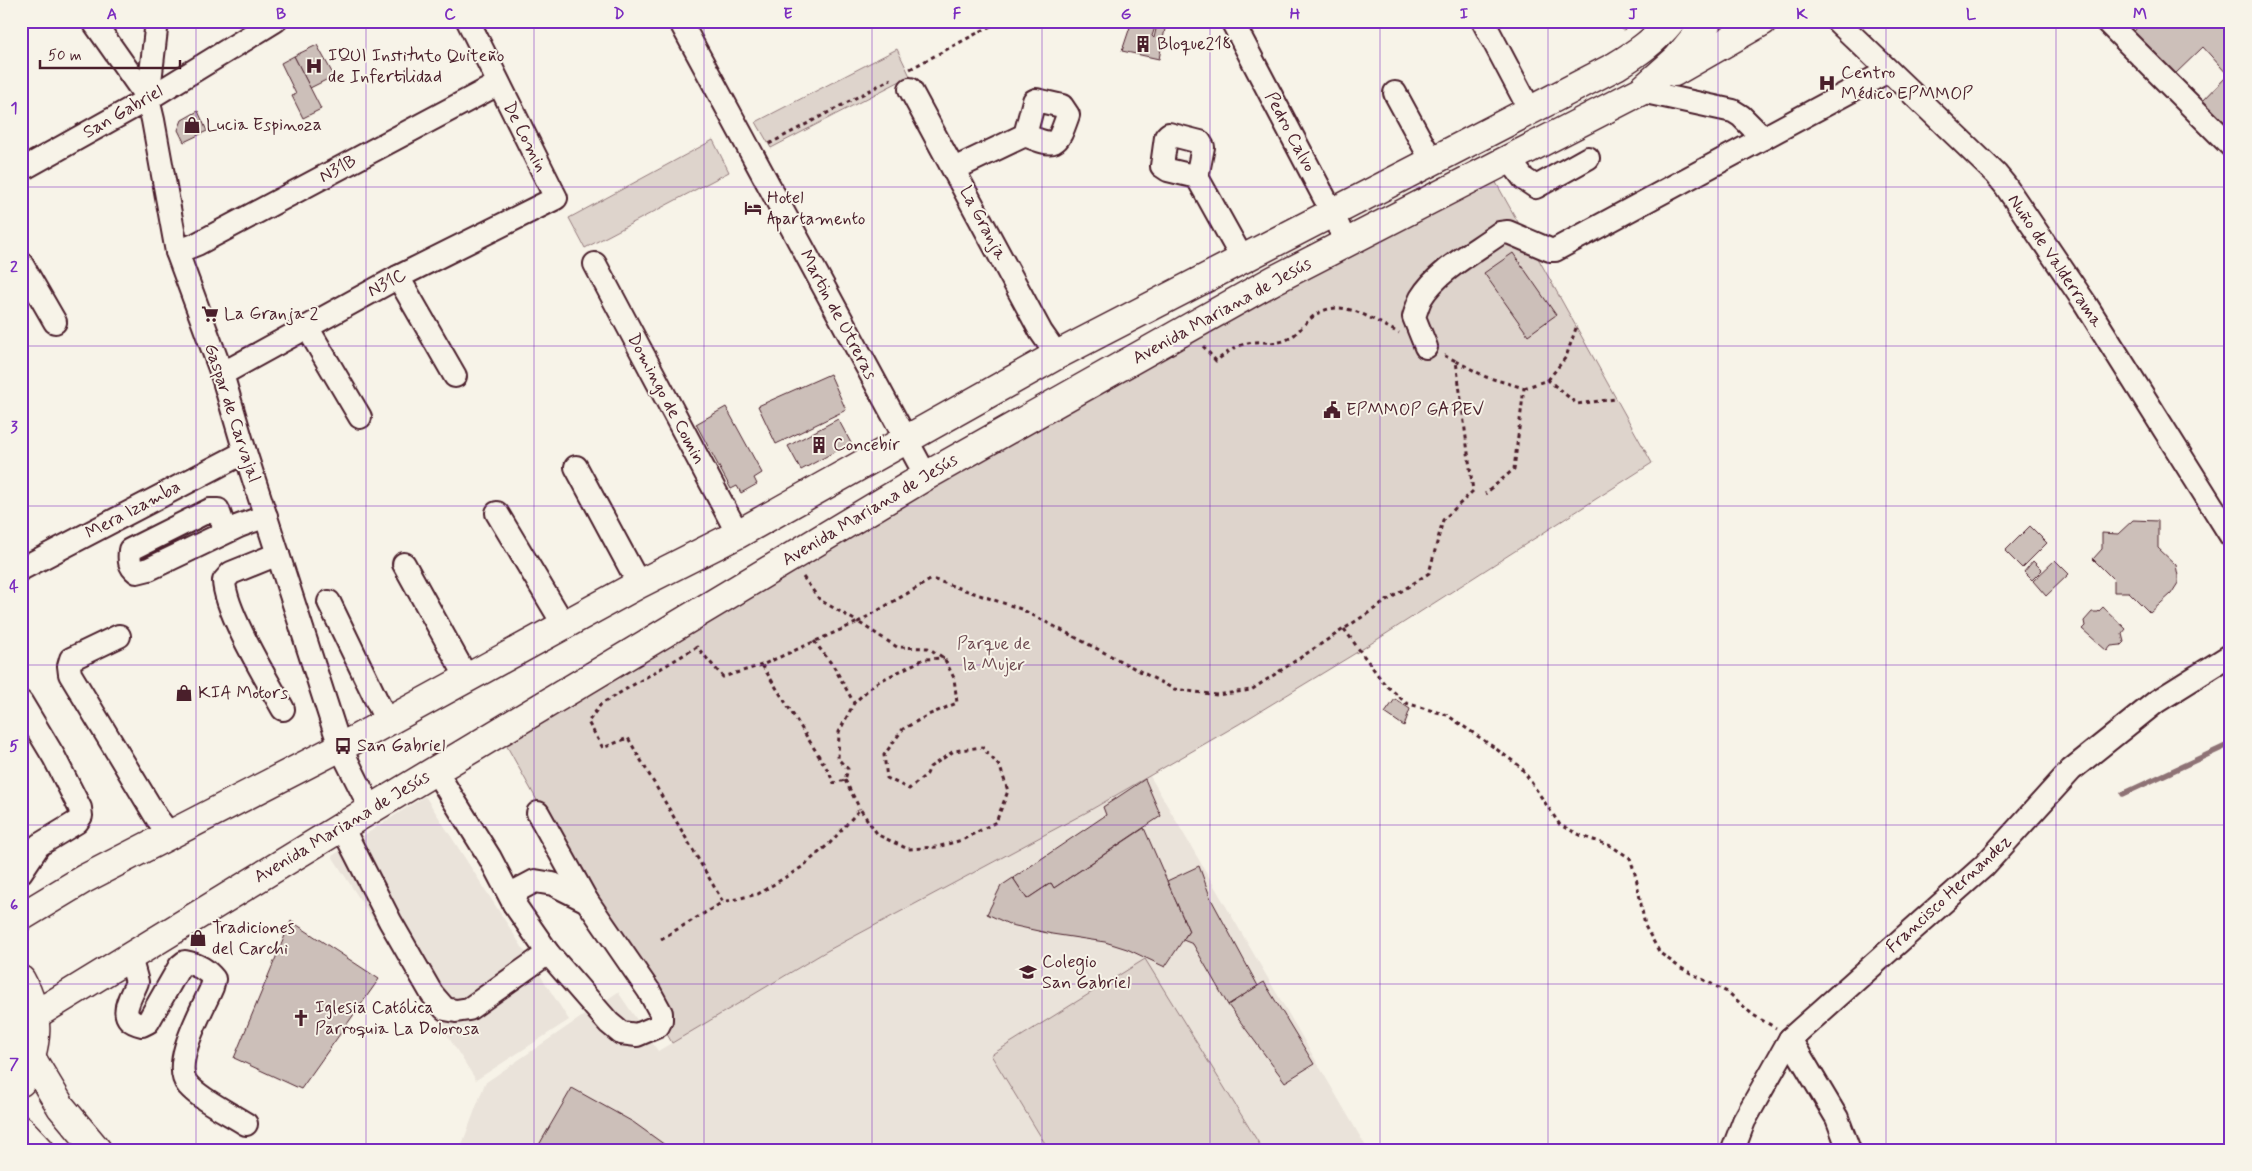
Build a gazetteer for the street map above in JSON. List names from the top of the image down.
{
  "streets": {
    "main road": ["Avenida Mariana de Jesús"],
    "street": [
      "San Gabriel",
      "Pedro Calvo",
      "De Comin",
      "N31B",
      "La Granja",
      "Nuño de Valderrama",
      "N31C",
      "Martin de Utreras",
      "Domingo de Comin",
      "Gaspar de Carvajal",
      "Mera Izamba",
      "Francisco Hernandez"
    ]
  },
  "crossings": [
    ["San Gabriel", "Gaspar de Carvajal"],
    ["Pedro Calvo", "Avenida Mariana de Jesús"],
    ["De Comin", "N31B"],
    ["De Comin", "N31C"],
    ["N31B", "Gaspar de Carvajal"],
    ["La Granja", "Avenida Mariana de Jesús"],
    ["N31C", "Gaspar de Carvajal"],
    ["Avenida Mariana de Jesús", "Martin de Utreras"],
    ["Avenida Mariana de Jesús", "Domingo de Comin"],
    ["Avenida Mariana de Jesús", "Gaspar de Carvajal"],
    ["Gaspar de Carvajal", "Mera Izamba"]
  ],
  "parks": ["Parque de la Mujer"],
  "places": {
    "building": ["Bloque218", "Concebir"],
    "hospital": ["IQUI Instituto Quiteño de Infertilidad", "Centro Médico EPMMOP"],
    "shop": ["Lucia Espinoza", "KIA Motors", "Tradiciones del Carchi"],
    "hotel": ["Hotel Apartamento"],
    "supermarket": ["La Granja 2"],
    "public building": ["EPMMOP GAPEV"],
    "bus stop": ["San Gabriel"],
    "school or university": ["Colegio San Gabriel"],
    "church": ["Iglesia Católica Parroquia La Dolorosa"]
  },
  "scale_bar": "50 m",
  "grid": {
    "columns": [
      "A",
      "B",
      "C",
      "D",
      "E",
      "F",
      "G",
      "H",
      "I",
      "J",
      "K",
      "L",
      "M"
    ],
    "rows": [
      "1",
      "2",
      "3",
      "4",
      "5",
      "6",
      "7"
    ]
  }
}
